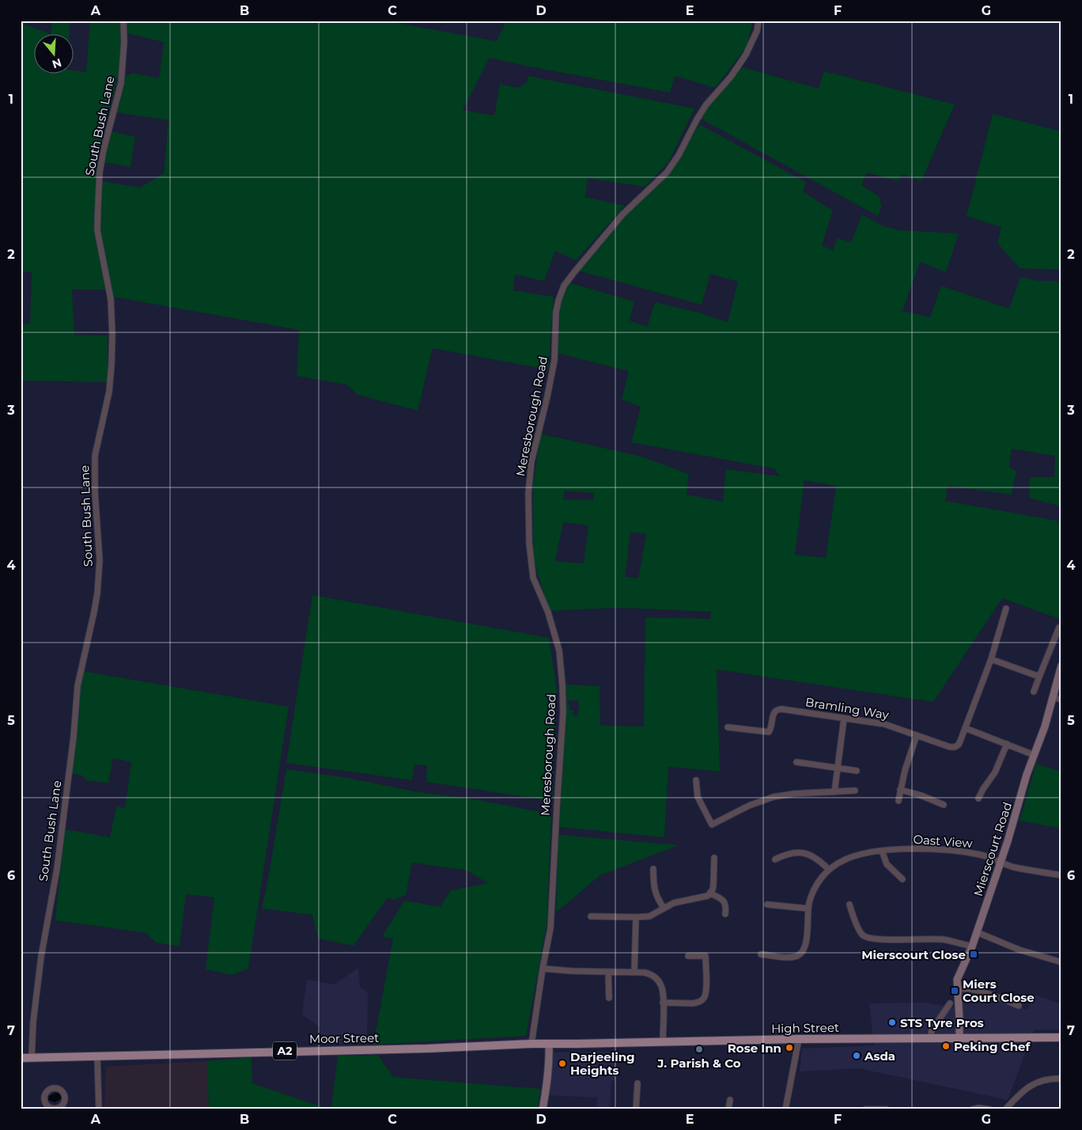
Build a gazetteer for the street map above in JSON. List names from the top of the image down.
{
  "streets": {
    "main road": ["High Street", "Moor Street", "A2"],
    "street": [
      "South Bush Lane",
      "Meresborough Road",
      "Bramling Way",
      "Oast View",
      "Mierscourt Road"
    ]
  },
  "crossings": [
    ["South Bush Lane", "Moor Street"],
    ["Meresborough Road", "Moor Street"],
    ["Oast View", "Mierscourt Road"],
    ["Mierscourt Road", "High Street"],
    ["High Street", "Moor Street"]
  ],
  "places": {
    "transit": ["Mierscourt Close", "Miers Court Close"],
    "other": [
      "STS Tyre Pros",
      "Peking Chef",
      "Rose Inn",
      "J. Parish & Co",
      "Asda",
      "Darjeeling Heights"
    ]
  },
  "north": "bottom",
  "grid": {
    "columns": [
      "A",
      "B",
      "C",
      "D",
      "E",
      "F",
      "G"
    ],
    "rows": [
      "1",
      "2",
      "3",
      "4",
      "5",
      "6",
      "7"
    ]
  }
}
